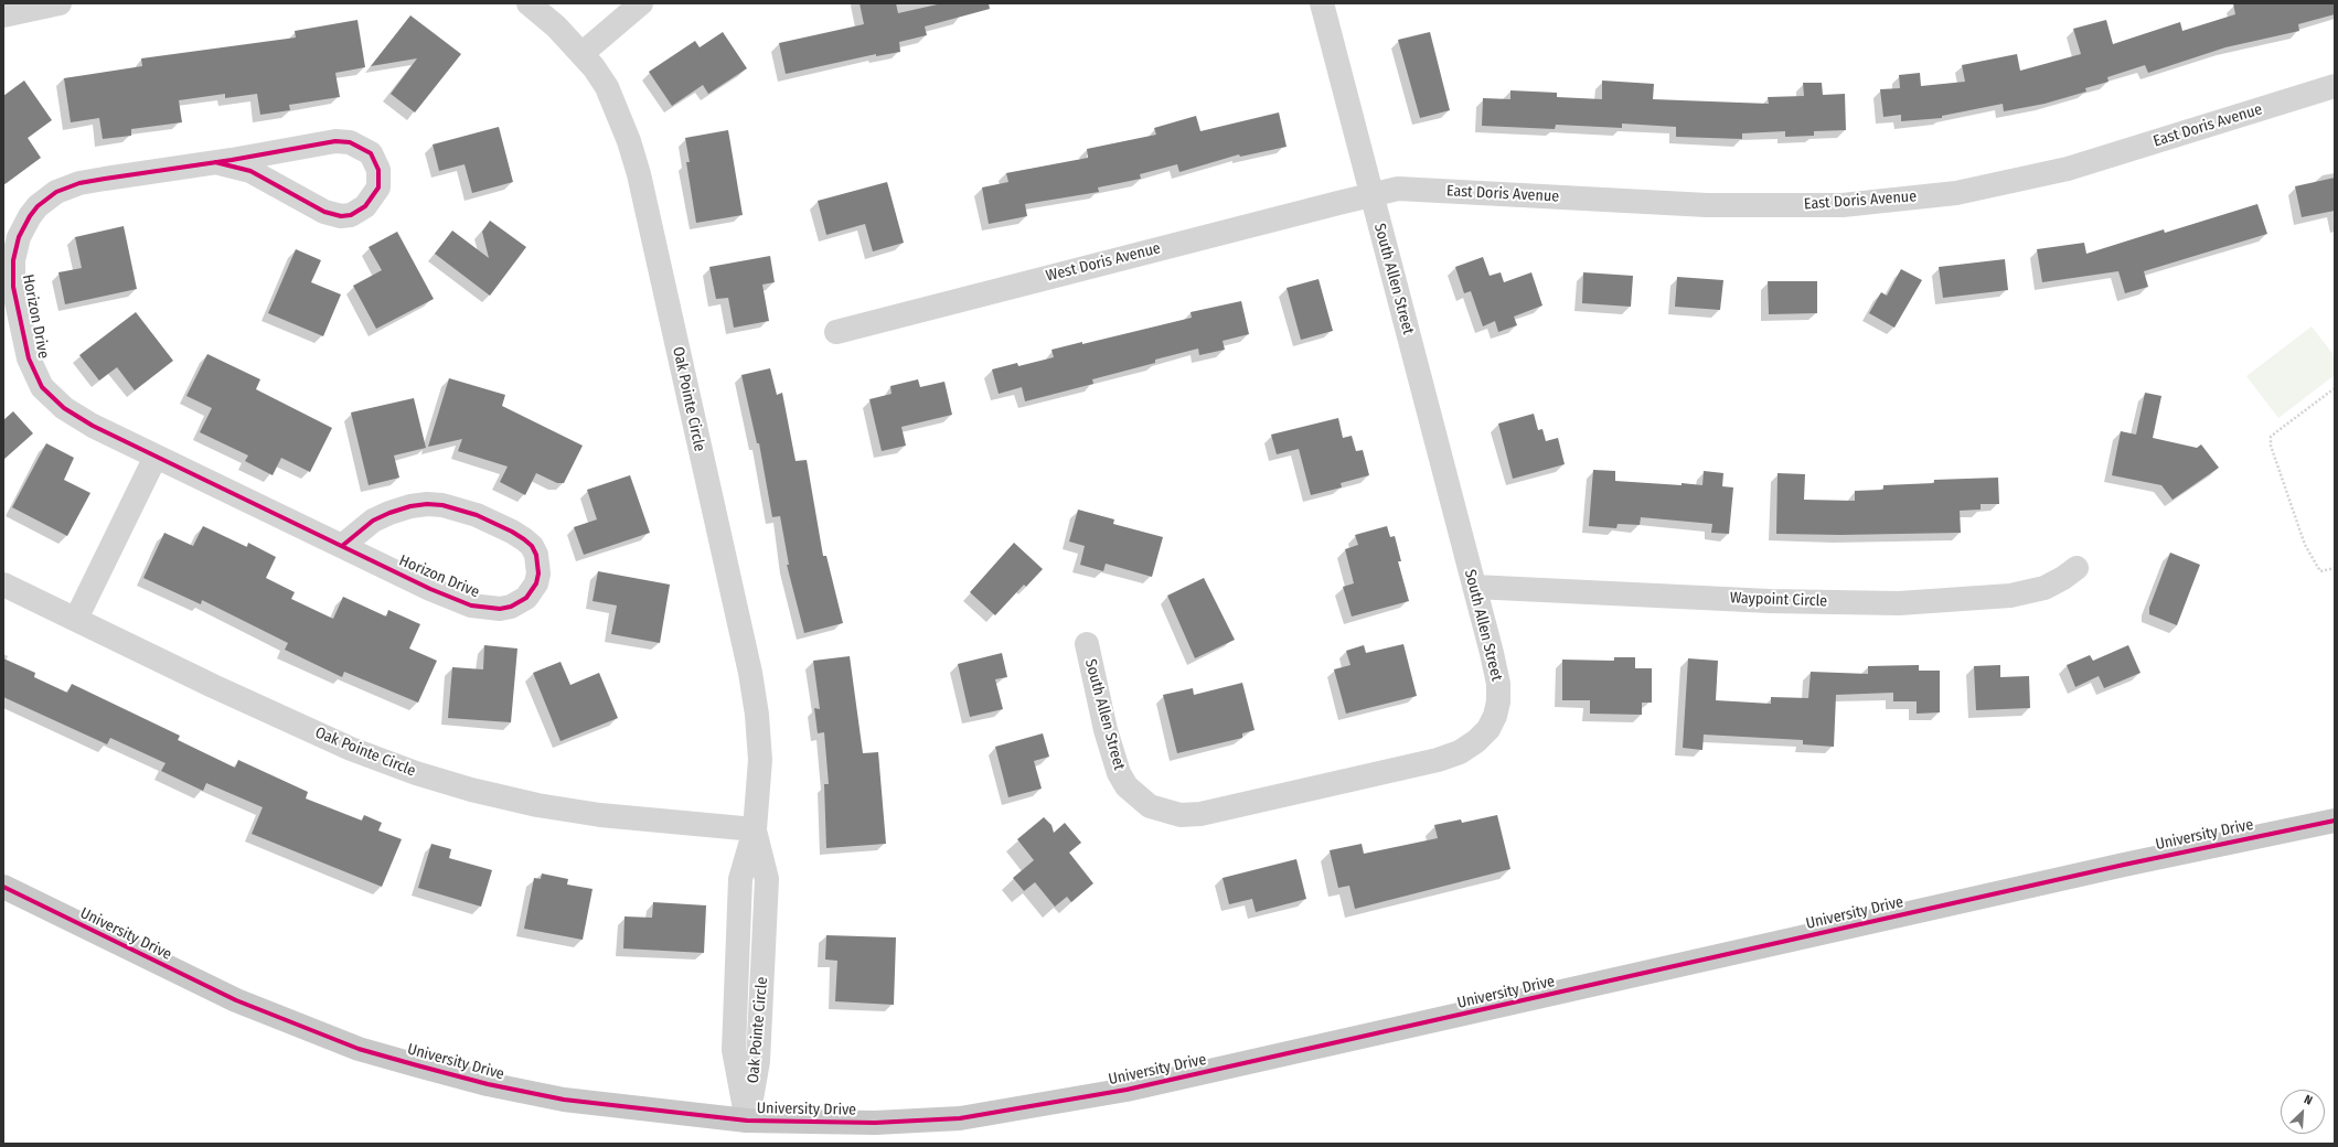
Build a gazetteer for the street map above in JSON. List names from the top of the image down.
{
  "streets": {
    "main road": ["University Drive"],
    "street": [
      "East Doris Avenue",
      "West Doris Avenue",
      "South Allen Street",
      "Horizon Drive",
      "Oak Pointe Circle",
      "Waypoint Circle"
    ]
  },
  "crossings": [
    ["East Doris Avenue", "West Doris Avenue"],
    ["East Doris Avenue", "South Allen Street"],
    ["West Doris Avenue", "South Allen Street"],
    ["South Allen Street", "Waypoint Circle"],
    ["Oak Pointe Circle", "University Drive"]
  ],
  "north": "top right"
}
